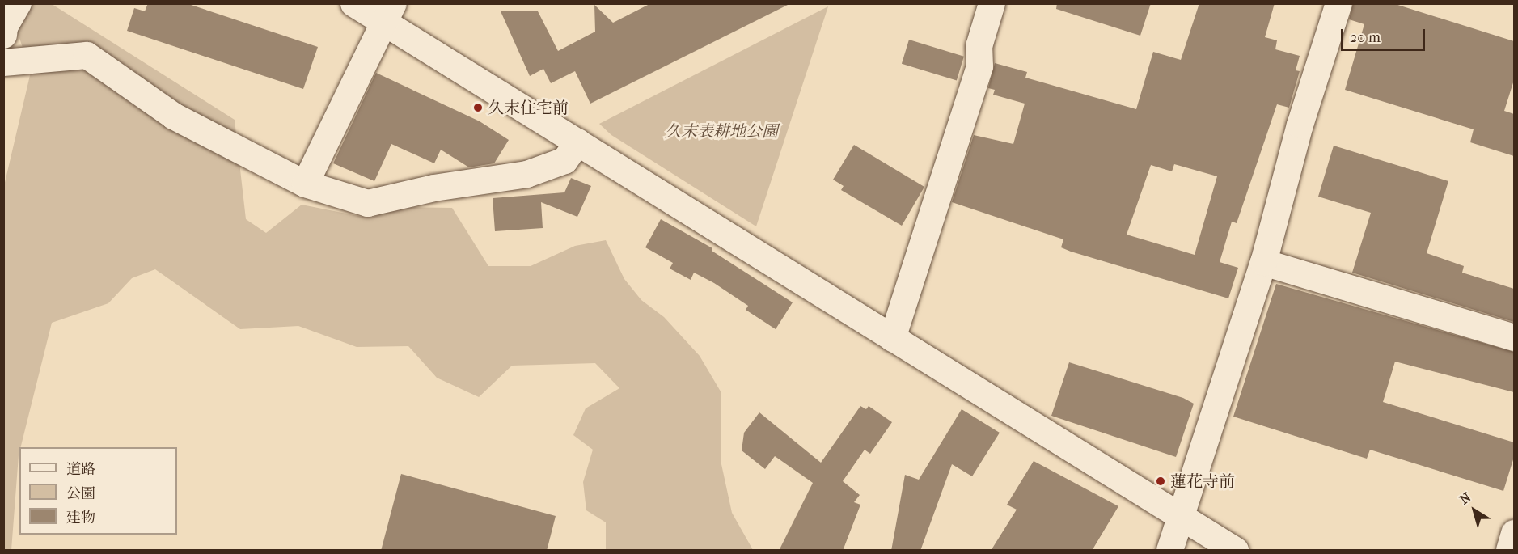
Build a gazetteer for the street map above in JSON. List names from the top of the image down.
{
  "parks": ["久末表耕地公園"],
  "places": ["久末住宅前", "蓮花寺前"],
  "legend": ["道路", "公園", "建物"],
  "scale_bar": "20 m",
  "north": "top left"
}
